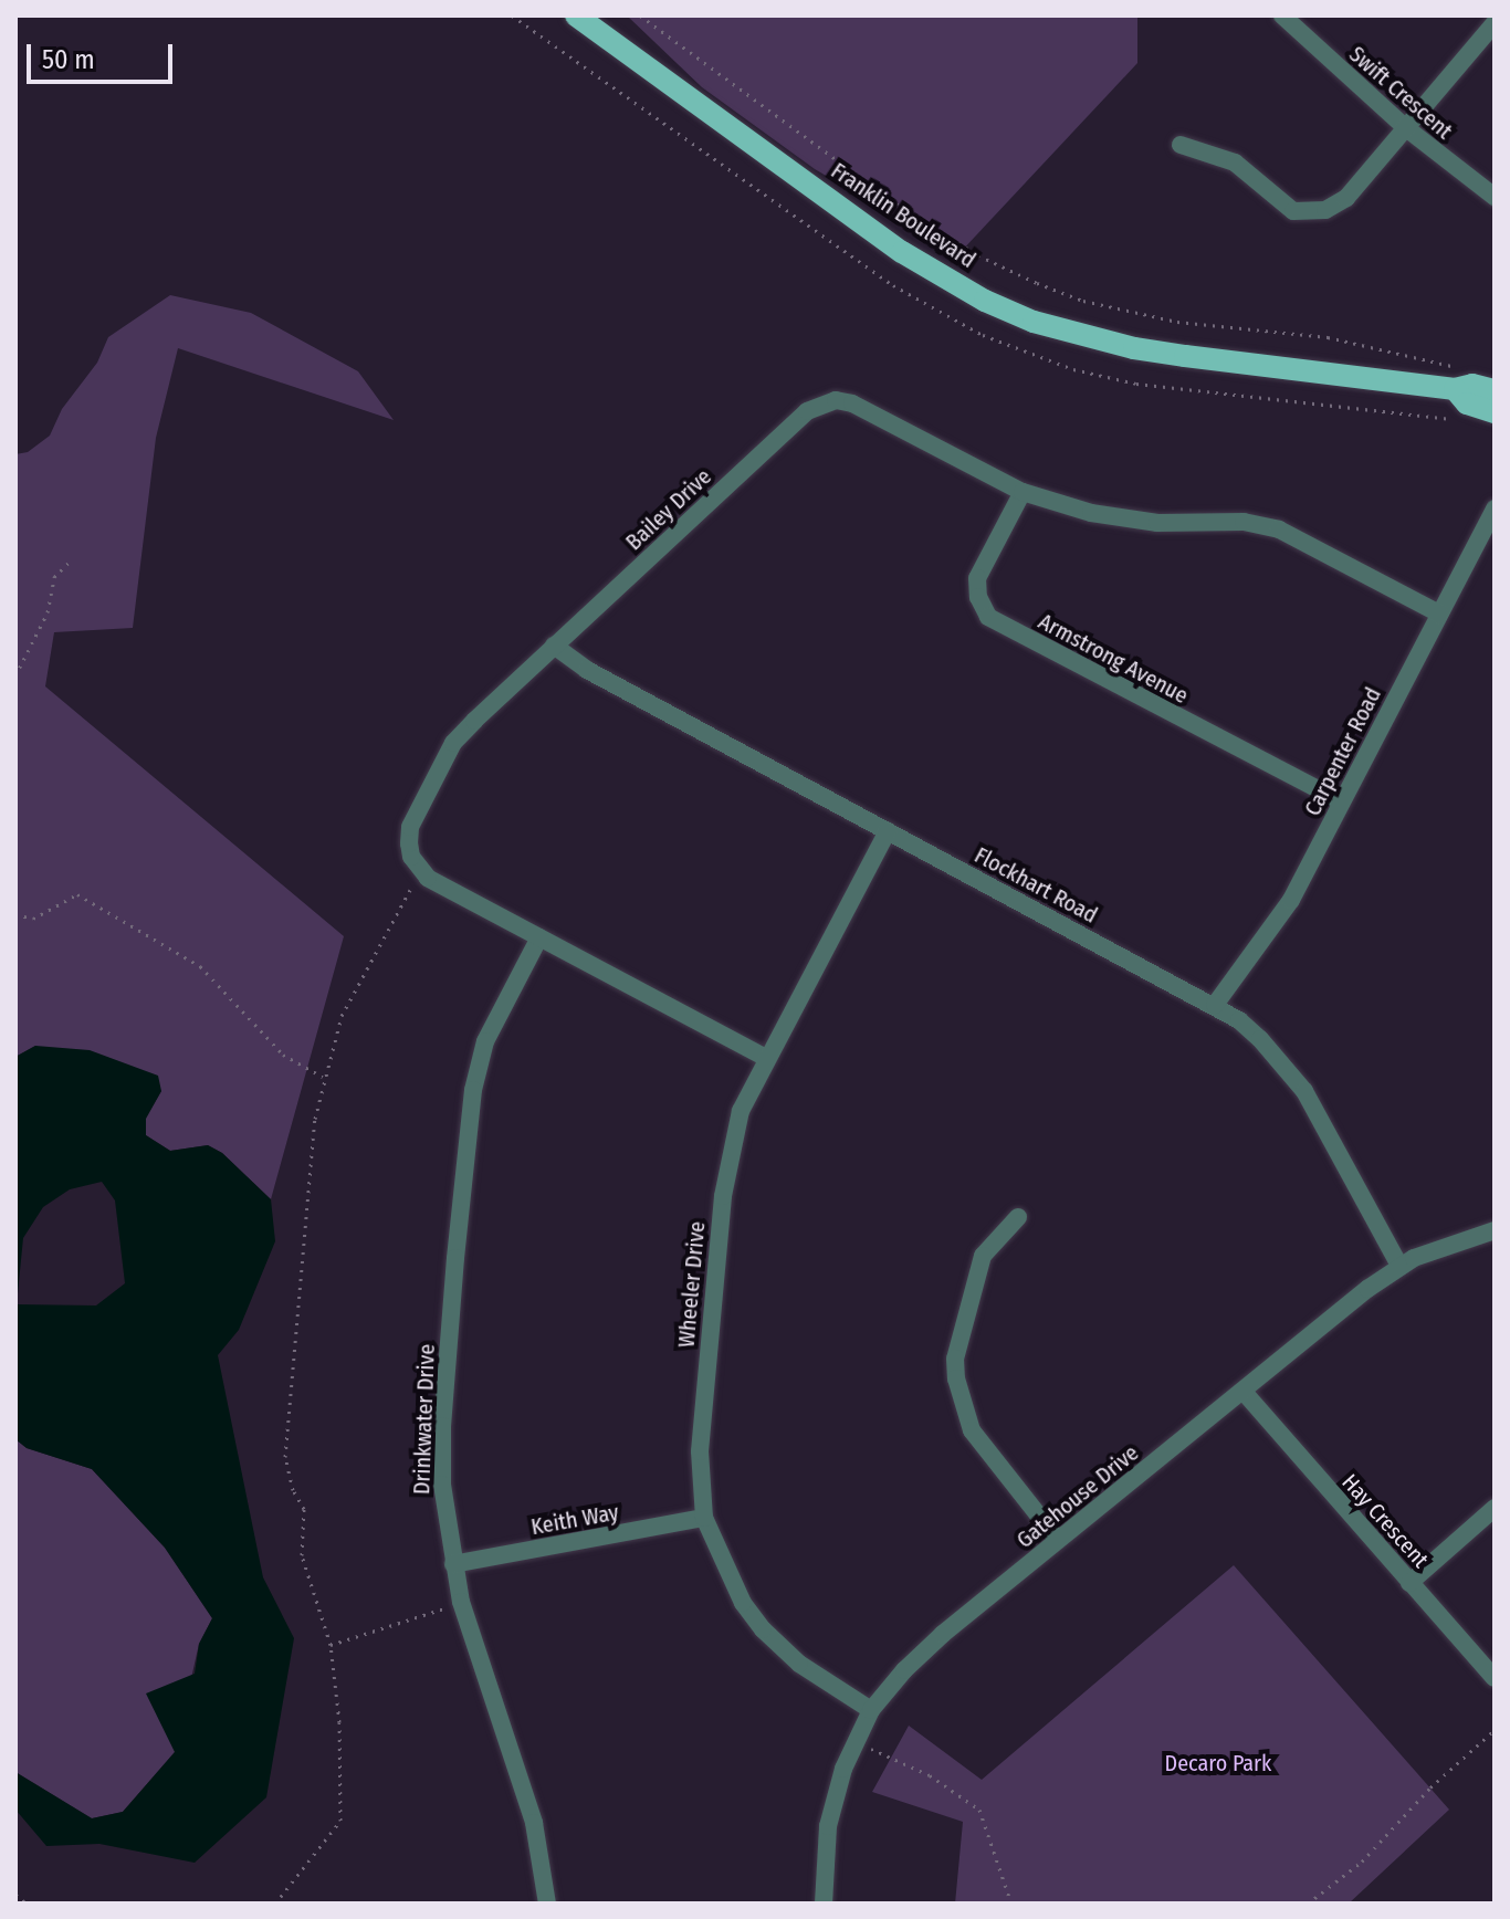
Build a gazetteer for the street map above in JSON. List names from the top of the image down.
{
  "streets": {
    "main road": ["Franklin Boulevard"],
    "street": [
      "Swift Crescent",
      "Bailey Drive",
      "Armstrong Avenue",
      "Carpenter Road",
      "Flockhart Road",
      "Wheeler Drive",
      "Drinkwater Drive",
      "Gatehouse Drive",
      "Keith Way",
      "Hay Crescent"
    ]
  },
  "crossings": [
    ["Bailey Drive", "Armstrong Avenue"],
    ["Bailey Drive", "Carpenter Road"],
    ["Bailey Drive", "Flockhart Road"],
    ["Bailey Drive", "Wheeler Drive"],
    ["Bailey Drive", "Drinkwater Drive"],
    ["Armstrong Avenue", "Carpenter Road"],
    ["Carpenter Road", "Flockhart Road"],
    ["Flockhart Road", "Wheeler Drive"],
    ["Flockhart Road", "Gatehouse Drive"],
    ["Wheeler Drive", "Gatehouse Drive"],
    ["Wheeler Drive", "Keith Way"],
    ["Drinkwater Drive", "Keith Way"],
    ["Gatehouse Drive", "Hay Crescent"]
  ],
  "parks": ["Decaro Park"],
  "scale_bar": "50 m"
}
